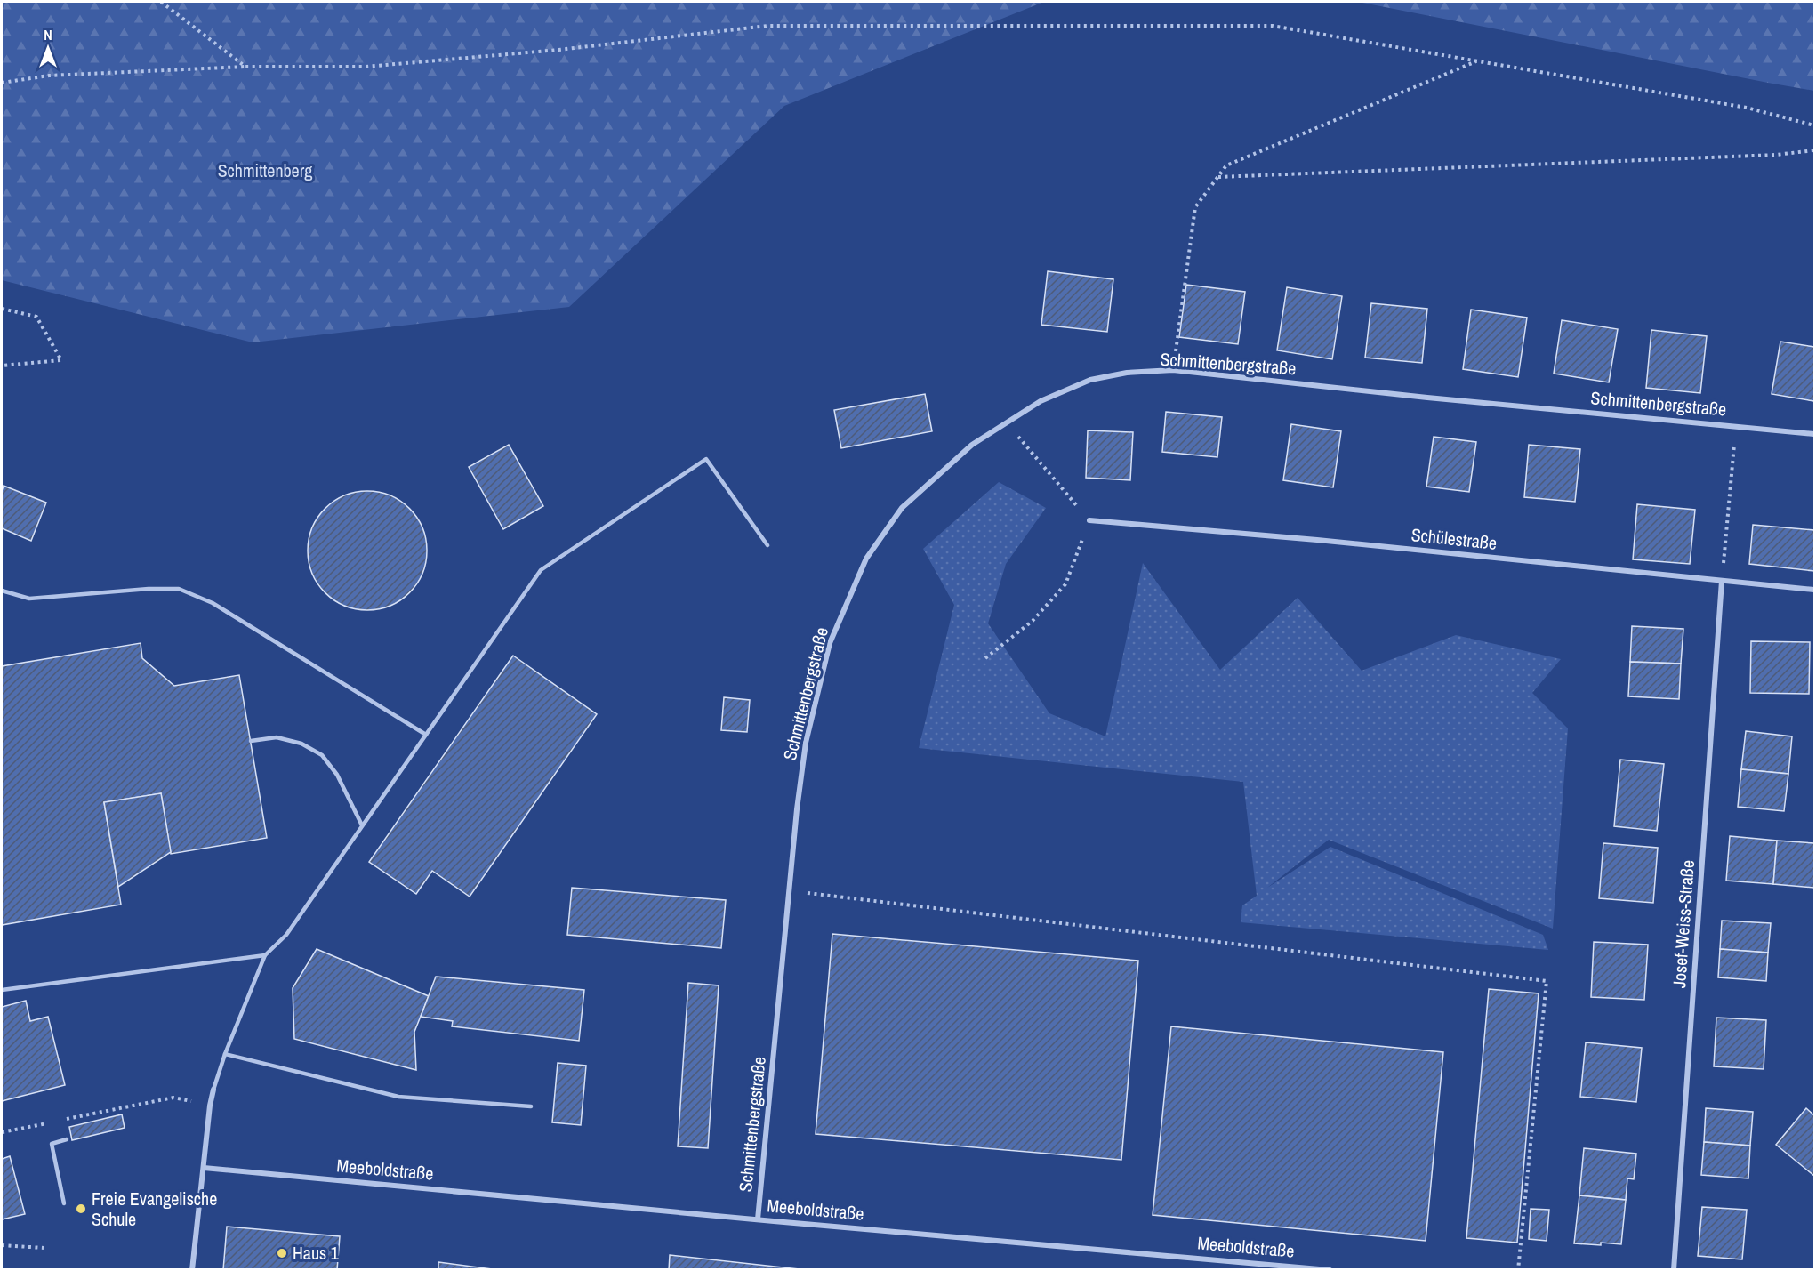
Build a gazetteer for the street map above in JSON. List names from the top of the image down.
{
  "streets": {
    "street": [
      "Schmittenbergstraße",
      "Schülestraße",
      "Josef-Weiss-Straße",
      "Meeboldstraße"
    ]
  },
  "crossings": [
    ["Schmittenbergstraße", "Meeboldstraße"],
    ["Schülestraße", "Josef-Weiss-Straße"]
  ],
  "parks": ["Schmittenberg"],
  "places": ["Freie Evangelische Schule", "Haus 1"],
  "north": "top"
}
